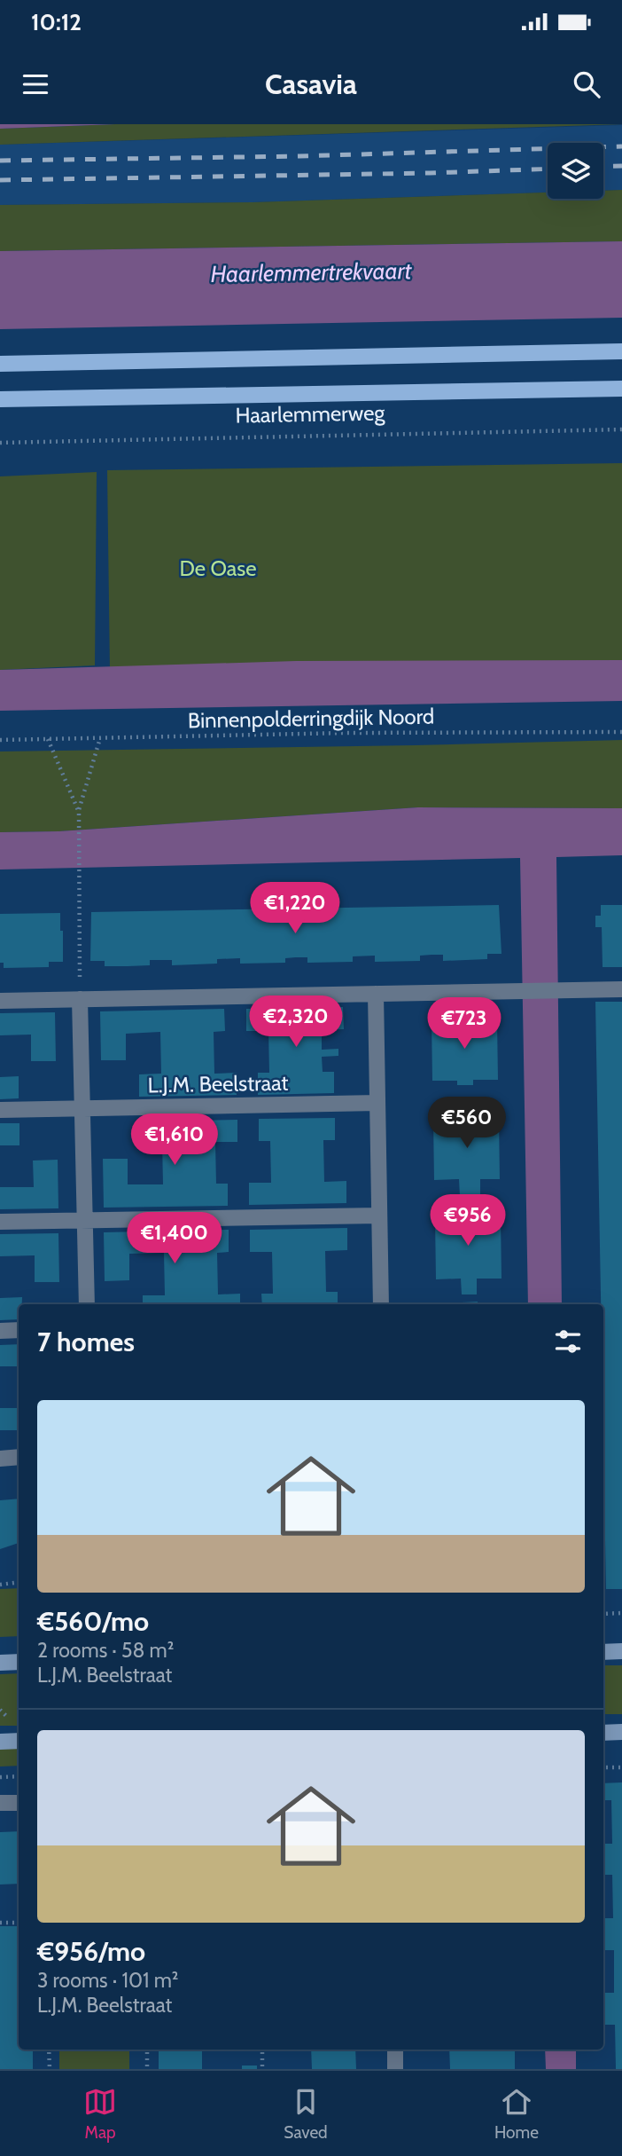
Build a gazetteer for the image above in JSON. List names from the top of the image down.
{
  "streets": {
    "main road": ["Haarlemmerweg"],
    "street": ["L.J.M. Beelstraat"],
    "path": ["Binnenpolderringdijk Noord"]
  },
  "water": ["Haarlemmertrekvaart"],
  "parks": ["De Oase"],
  "page": {
    "status": "10:12",
    "header": "Casavia",
    "price": [
      "€1,220",
      "€2,320",
      "€723",
      "€560",
      "€1,610",
      "€956",
      "€1,400"
    ],
    "heading": "7 homes",
    "list": [
      {
        "name": "€560/mo",
        "note": "2 rooms · 58 m² · L.J.M. Beelstraat"
      },
      {
        "name": "€956/mo",
        "note": "3 rooms · 101 m² · L.J.M. Beelstraat"
      }
    ],
    "tabs": ["Map", "Saved", "Home"]
  }
}
